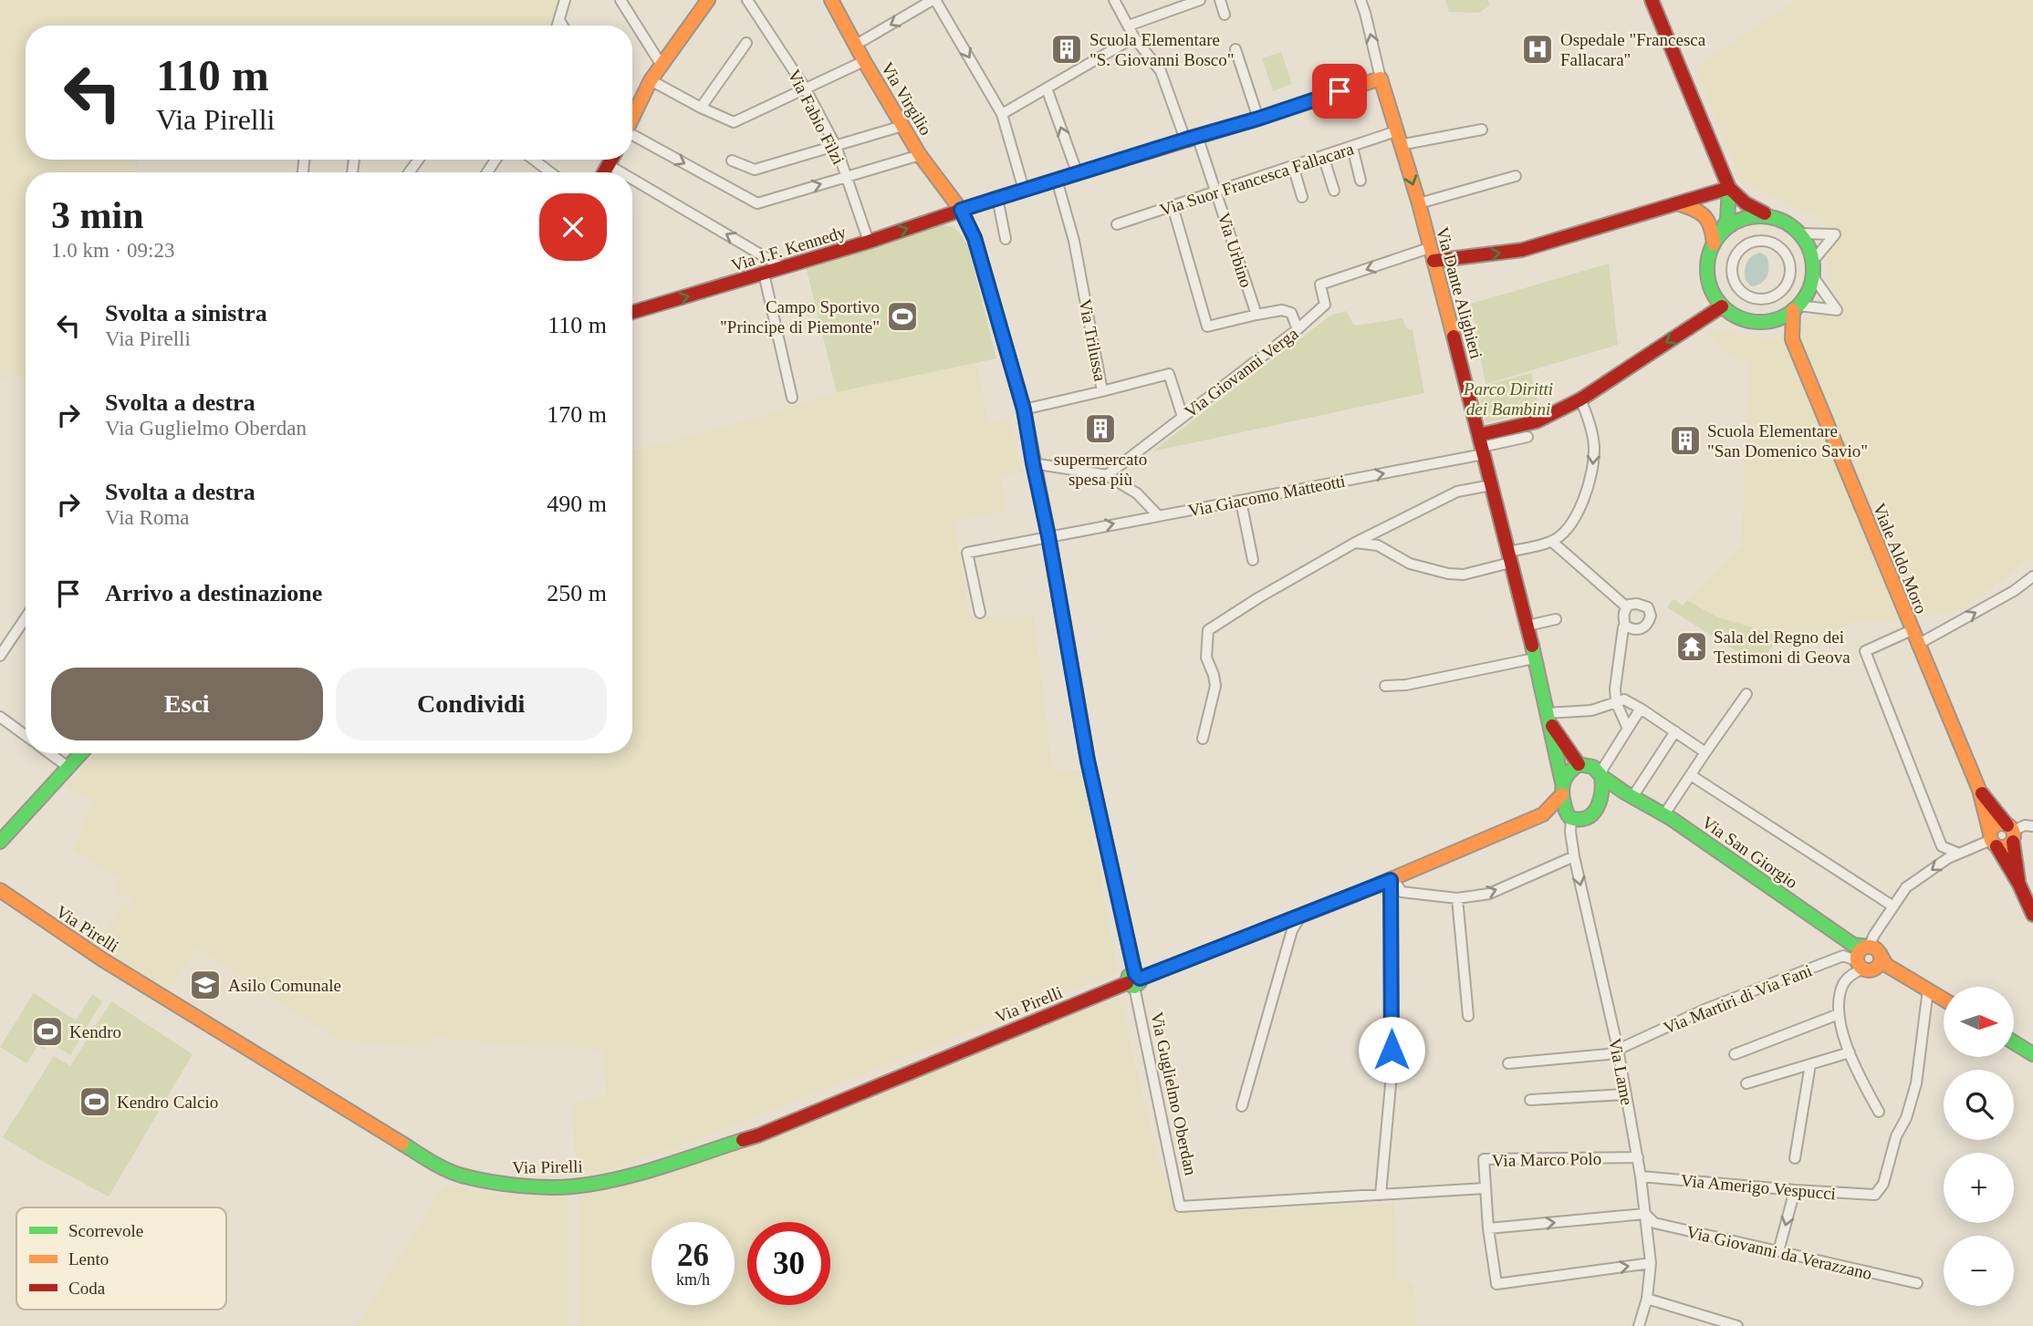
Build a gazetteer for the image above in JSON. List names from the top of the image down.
{
  "streets": {
    "street": [
      "Via Virgilio",
      "Via Fabio Filzi",
      "Via Suor Francesca Fallacara",
      "Via J.F. Kennedy",
      "Via Urbino",
      "Via Dante Alighieri",
      "Via Trilussa",
      "Via Giovanni Verga",
      "Via Giacomo Matteotti",
      "Viale Aldo Moro",
      "Via San Giorgio",
      "Via Pirelli",
      "Via Martiri di Via Fani",
      "Via Lame",
      "Via Guglielmo Oberdan",
      "Via Marco Polo",
      "Via Amerigo Vespucci",
      "Via Giovanni da Verazzano"
    ]
  },
  "crossings": [
    ["Via Virgilio", "Via J.F. Kennedy"],
    ["Via Virgilio", "Via Guglielmo Oberdan"],
    ["Via Fabio Filzi", "Via J.F. Kennedy"],
    ["Via Suor Francesca Fallacara", "Via Urbino"],
    ["Via Suor Francesca Fallacara", "Via Dante Alighieri"],
    ["Via J.F. Kennedy", "Via Urbino"],
    ["Via J.F. Kennedy", "Via Dante Alighieri"],
    ["Via J.F. Kennedy", "Via Trilussa"],
    ["Via J.F. Kennedy", "Via Guglielmo Oberdan"],
    ["Via Dante Alighieri", "Via Giovanni Verga"],
    ["Via Dante Alighieri", "Via Giacomo Matteotti"],
    ["Via Dante Alighieri", "Via San Giorgio"],
    ["Via Dante Alighieri", "Via Pirelli"],
    ["Via Dante Alighieri", "Via Lame"],
    ["Via Trilussa", "Via Giovanni Verga"],
    ["Via Giacomo Matteotti", "Via Guglielmo Oberdan"],
    ["Via San Giorgio", "Via Pirelli"],
    ["Via San Giorgio", "Via Martiri di Via Fani"],
    ["Via San Giorgio", "Via Lame"],
    ["Via Pirelli", "Via Lame"],
    ["Via Pirelli", "Via Guglielmo Oberdan"],
    ["Via Martiri di Via Fani", "Via Lame"],
    ["Via Lame", "Via Marco Polo"],
    ["Via Lame", "Via Amerigo Vespucci"],
    ["Via Lame", "Via Giovanni da Verazzano"],
    ["Via Guglielmo Oberdan", "Via Marco Polo"]
  ],
  "one_way": ["Via Giovanni Verga", "Via Lame"],
  "parks": ["Parco Diritti dei Bambini"],
  "places": {
    "building": ["Scuola Elementare \"S. Giovanni Bosco\"", "supermercato spesa più", "Scuola Elementare \"San Domenico Savio\""],
    "hospital": ["Ospedale \"Francesca Fallacara\""],
    "sports": ["Campo Sportivo \"Principe di Piemonte\"", "Kendro", "Kendro Calcio"],
    "temple": ["Sala del Regno dei Testimoni di Geova"],
    "school or university": ["Asilo Comunale"]
  },
  "legend": ["Scorrevole", "Lento", "Coda"],
  "north": "right",
  "page": {
    "turn": ["110 m", "Via Pirelli"],
    "heading": ["3 min", "1.0 km · 09:23"],
    "list": [
      {
        "name": "Svolta a sinistra",
        "note": "Via Pirelli",
        "value": "110 m"
      },
      {
        "name": "Svolta a destra",
        "note": "Via Guglielmo Oberdan",
        "value": "170 m"
      },
      {
        "name": "Svolta a destra",
        "note": "Via Roma",
        "value": "490 m"
      },
      {
        "name": "Arrivo a destinazione",
        "value": "250 m"
      }
    ],
    "buttons": ["Esci", "Condividi"],
    "map_buttons": ["+", "−"],
    "speed": "26 km/h",
    "limit": "30"
  }
}
